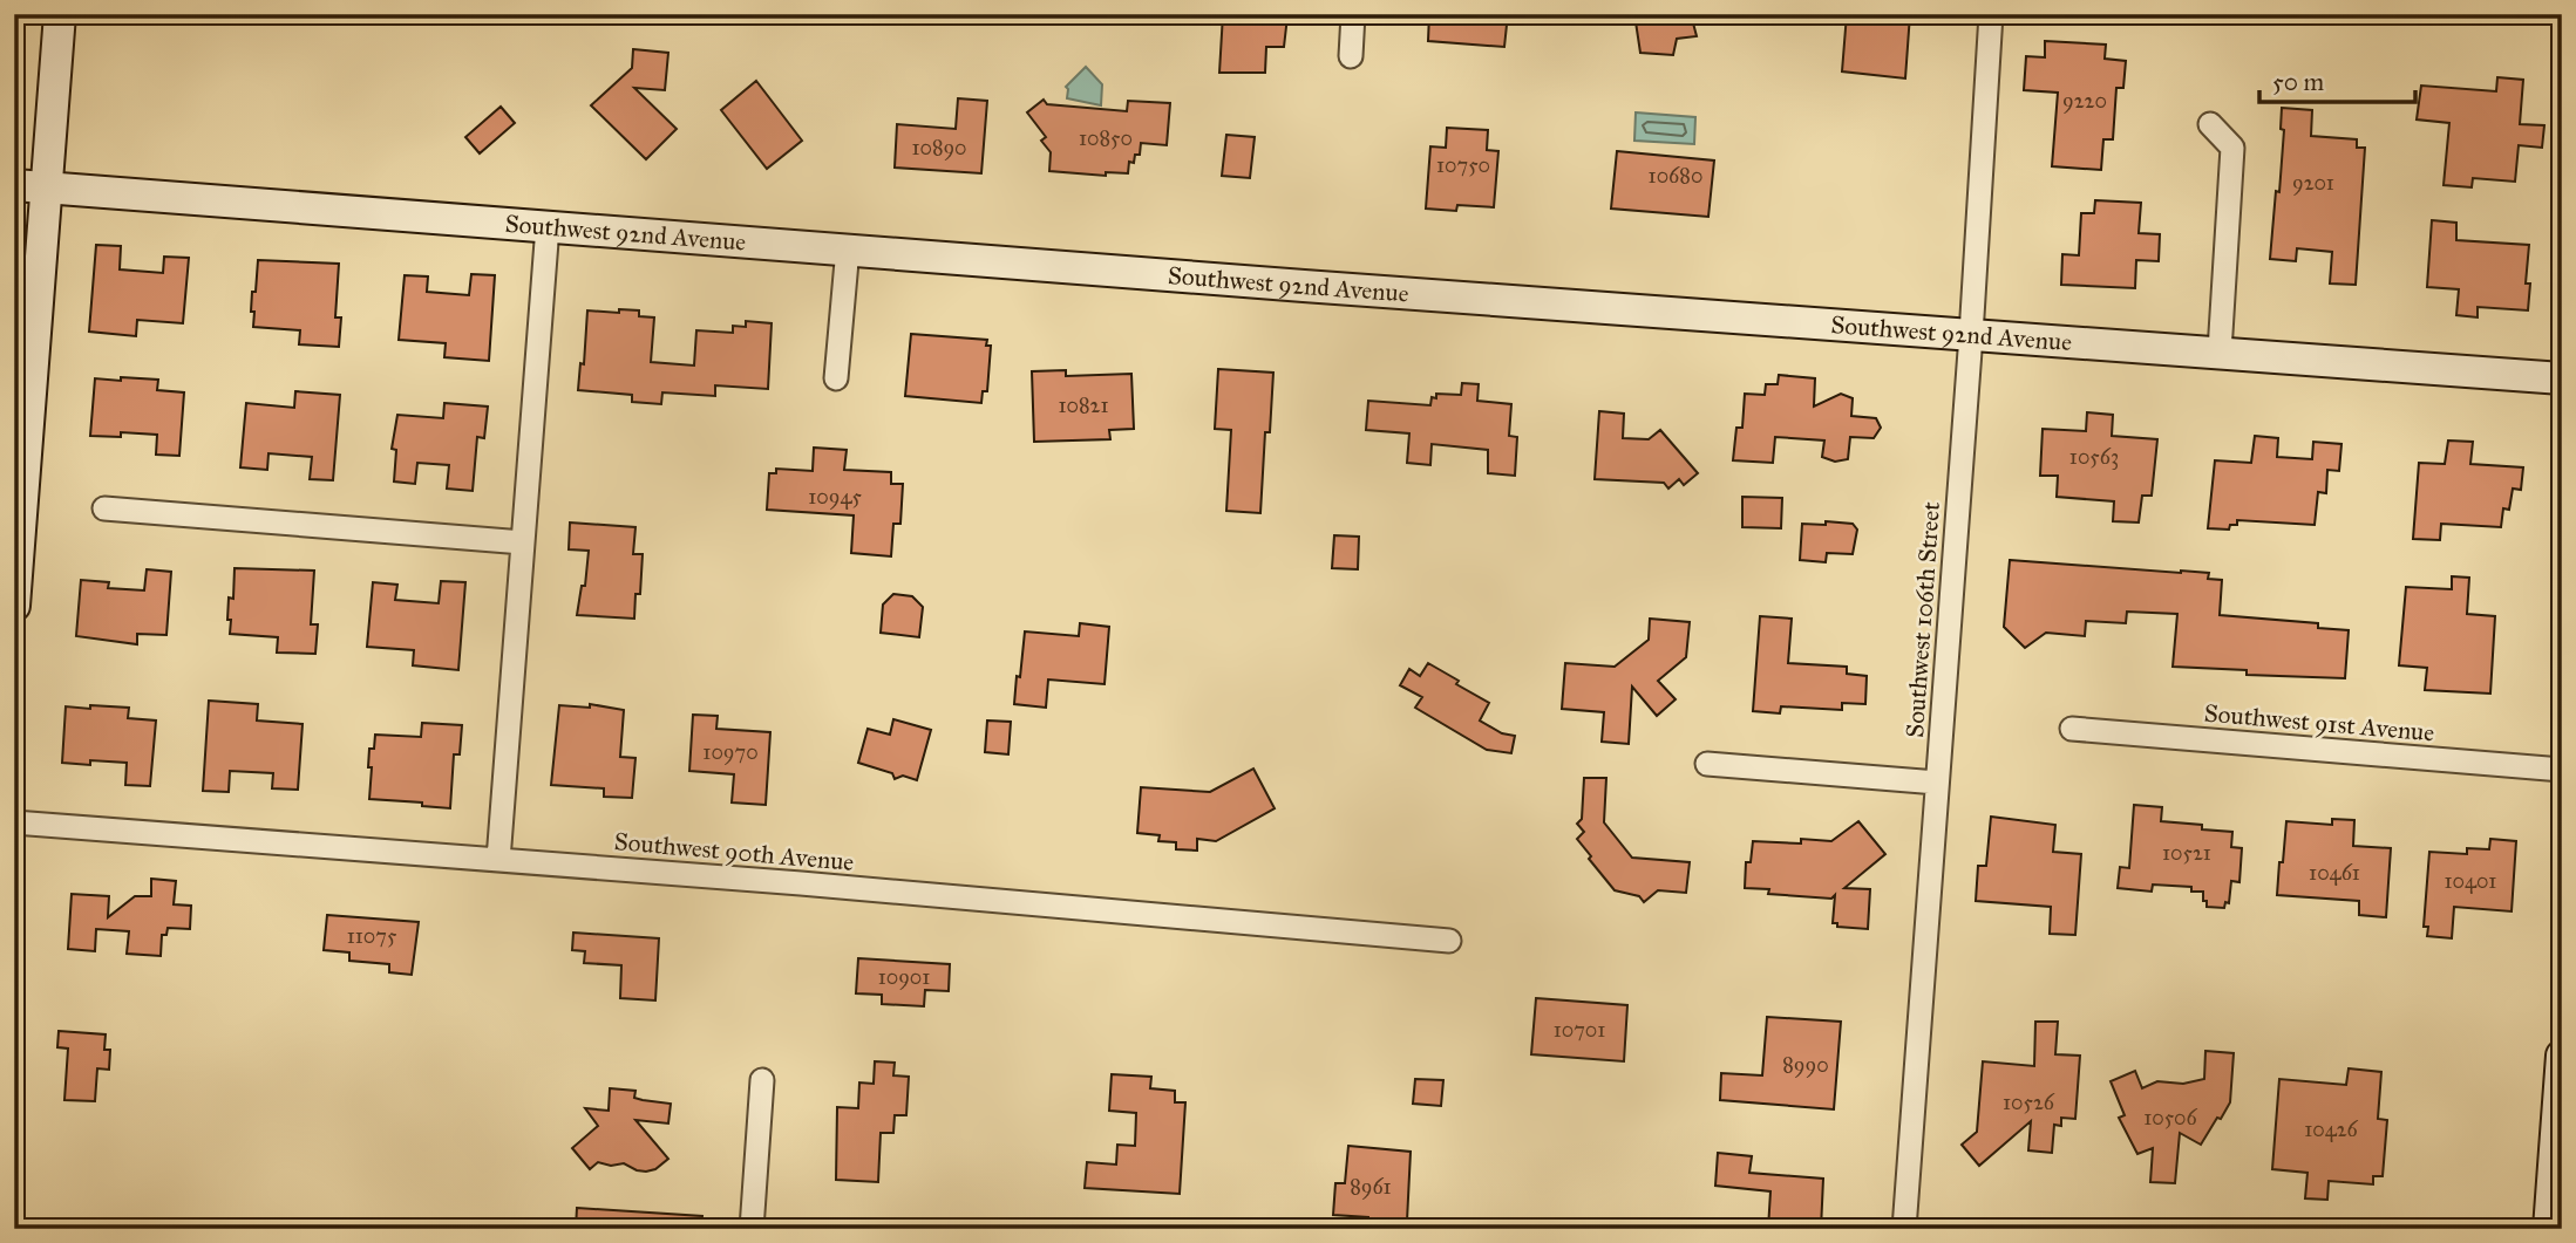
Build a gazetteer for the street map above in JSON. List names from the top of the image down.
{
  "streets": {
    "street": [
      "Southwest 92nd Avenue",
      "Southwest 106th Street",
      "Southwest 91st Avenue",
      "Southwest 90th Avenue"
    ]
  },
  "crossings": [
    ["Southwest 92nd Avenue", "Southwest 106th Street"]
  ],
  "house_numbers": [
    "9220",
    "10850",
    "10890",
    "10750",
    "10680",
    "9201",
    "10821",
    "10563",
    "10945",
    "10970",
    "10521",
    "10461",
    "10401",
    "11075",
    "10901",
    "10701",
    "8990",
    "10526",
    "10506",
    "10426",
    "8961"
  ],
  "scale_bar": "50 m"
}
